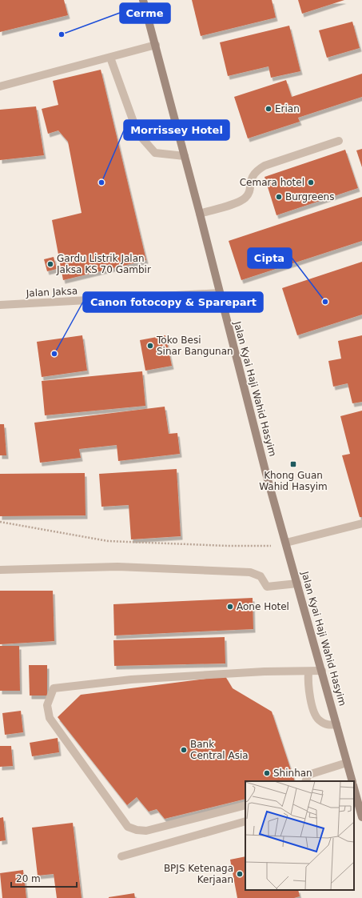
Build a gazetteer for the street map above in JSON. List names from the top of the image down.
{
  "streets": {
    "main road": ["Jalan Kyai Haji Wahid Hasyim"],
    "street": ["Jalan Jaksa"]
  },
  "crossings": [
    ["Jalan Jaksa", "Jalan Kyai Haji Wahid Hasyim"]
  ],
  "places": {
    "other": [
      "Cerme",
      "Erian",
      "Morrissey Hotel",
      "Cemara hotel",
      "Burgreens",
      "Gardu Listrik Jalan Jaksa KS 70 Gambir",
      "Cipta",
      "Toko Besi Sinar Bangunan",
      "Canon fotocopy & Sparepart",
      "Aone Hotel",
      "Bank Central Asia",
      "Shinhan",
      "BPJS Ketenaga Kerjaan"
    ],
    "transit": ["Khong Guan Wahid Hasyim"]
  },
  "scale_bar": "20 m"
}
